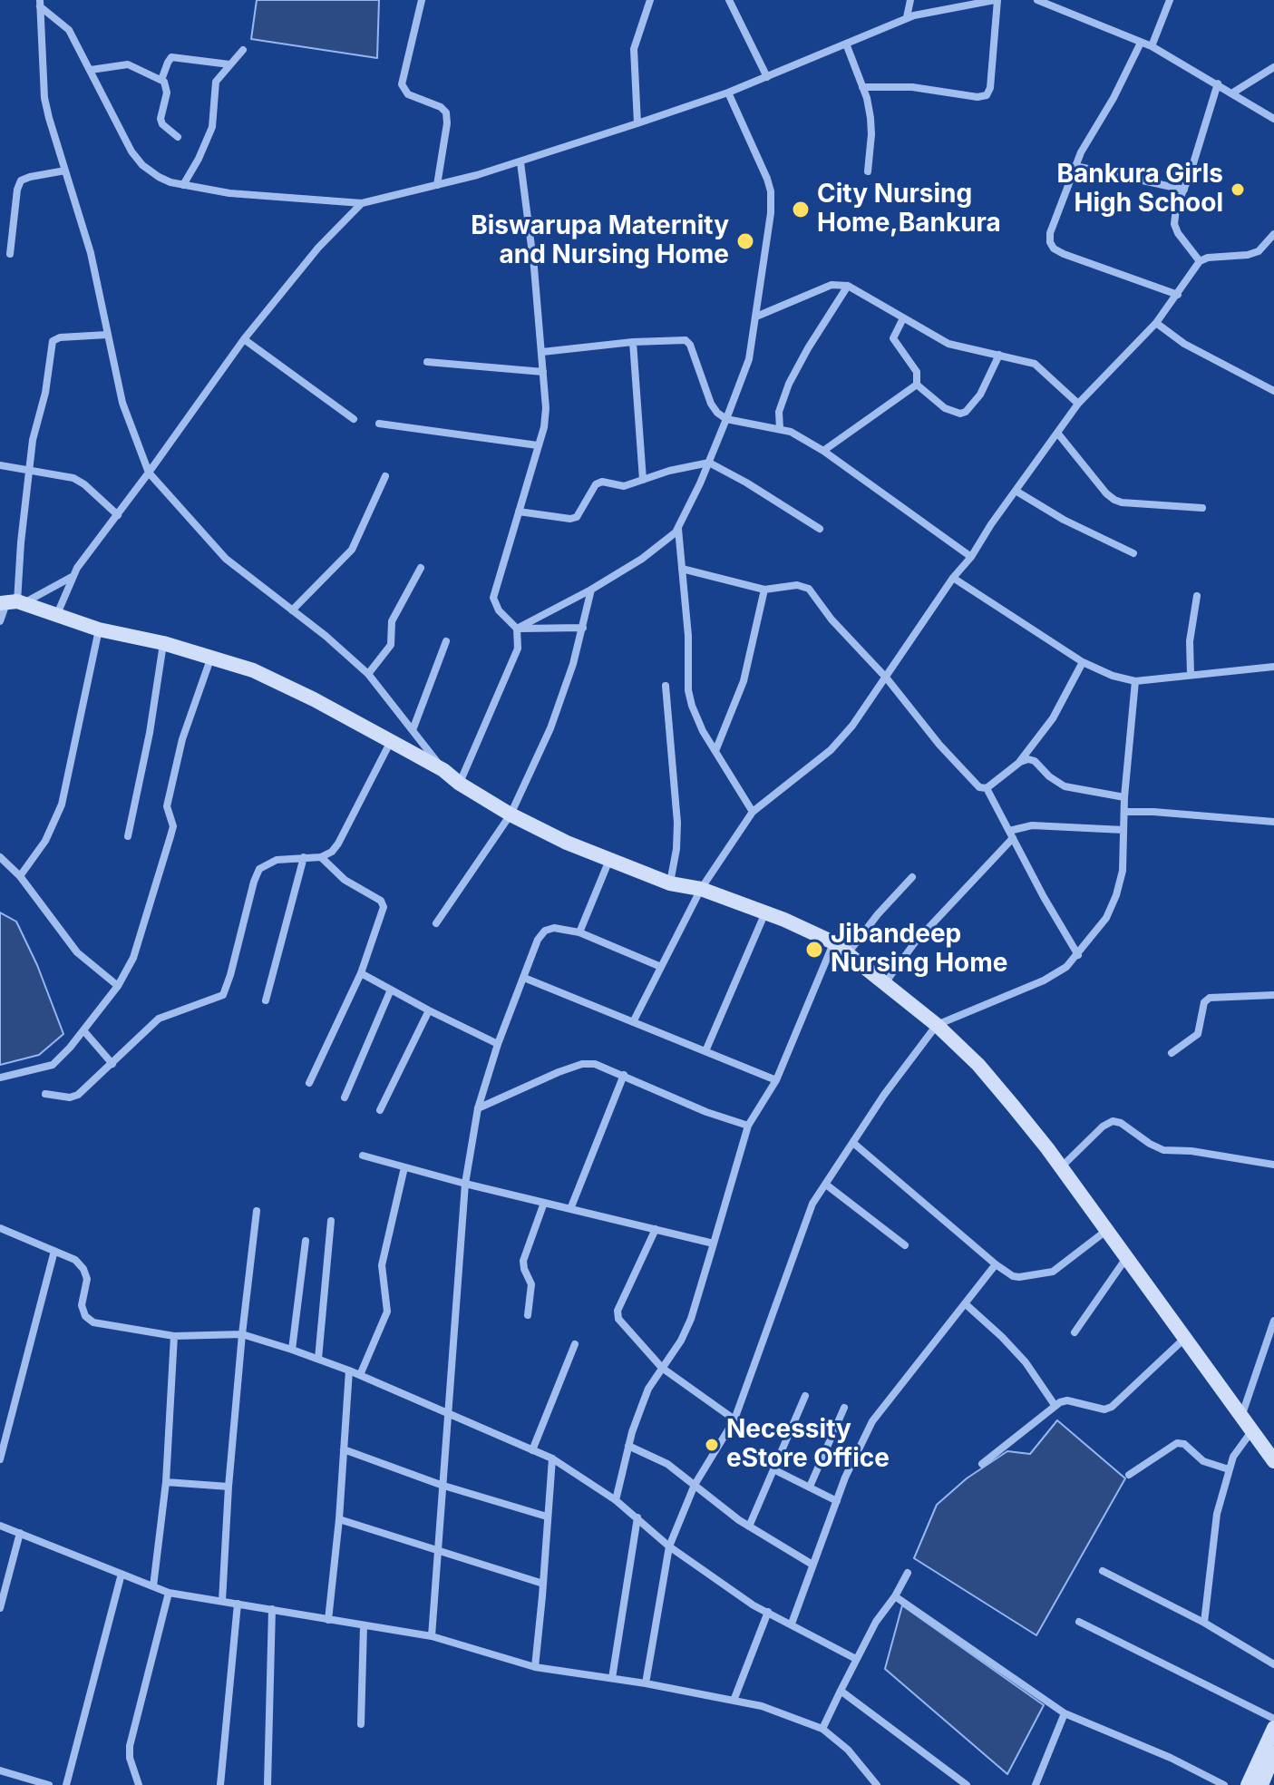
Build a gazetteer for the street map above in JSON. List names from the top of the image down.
{
  "places": [
    "Bankura Girls High School",
    "City Nursing Home,Bankura",
    "Biswarupa Maternity and Nursing Home",
    "Jibandeep Nursing Home",
    "Necessity eStore Office"
  ]
}
